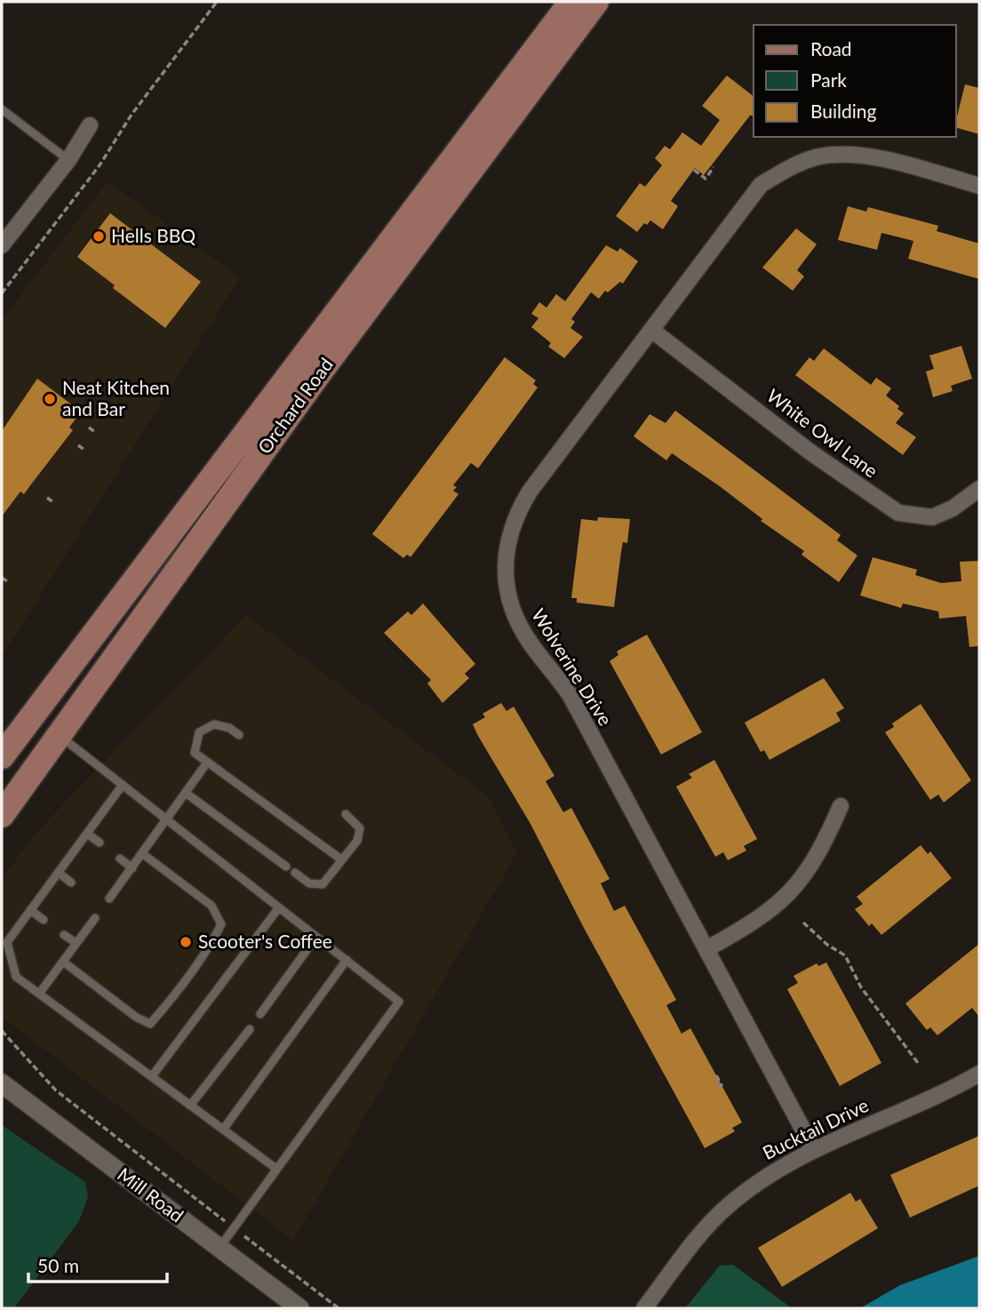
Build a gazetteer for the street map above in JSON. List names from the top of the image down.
{
  "streets": {
    "main road": ["Orchard Road"],
    "street": [
      "White Owl Lane",
      "Wolverine Drive",
      "Bucktail Drive",
      "Mill Road"
    ]
  },
  "crossings": [
    ["White Owl Lane", "Wolverine Drive"],
    ["Wolverine Drive", "Bucktail Drive"]
  ],
  "places": ["Hells BBQ", "Neat Kitchen and Bar", "Scooter's Coffee"],
  "legend": ["Road", "Park", "Building"],
  "scale_bar": "50 m"
}
